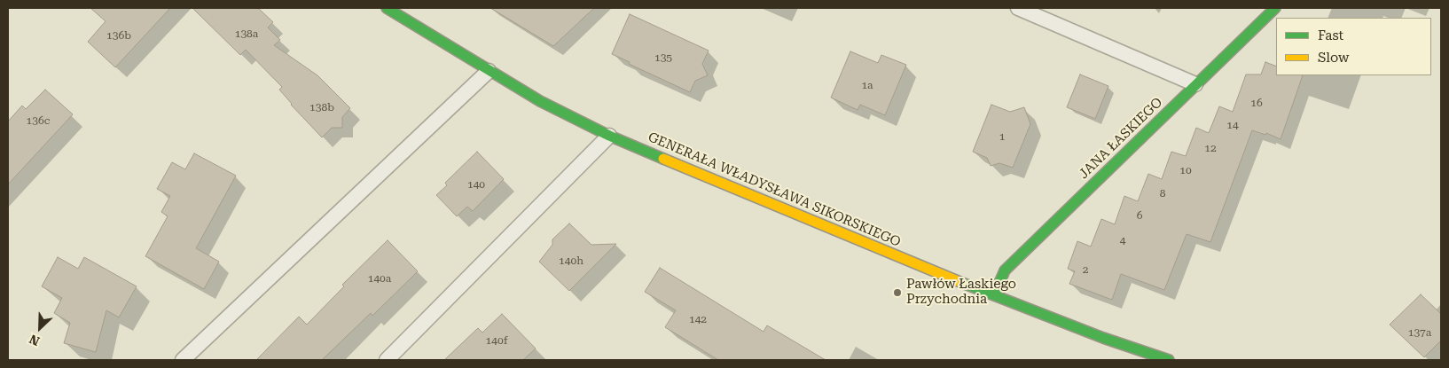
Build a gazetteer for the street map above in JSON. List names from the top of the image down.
{
  "streets": {
    "street": ["JANA ŁASKIEGO", "GENERAŁA WŁADYSŁAWA SIKORSKIEGO"]
  },
  "crossings": [
    ["JANA ŁASKIEGO", "GENERAŁA WŁADYSŁAWA SIKORSKIEGO"]
  ],
  "places": ["Pawłów Łaskiego Przychodnia"],
  "house_numbers": [
    "138a",
    "136b",
    "135",
    "1a",
    "16",
    "138b",
    "136c",
    "14",
    "1",
    "12",
    "10",
    "140",
    "8",
    "6",
    "4",
    "140h",
    "2",
    "140a",
    "142",
    "137a",
    "140f"
  ],
  "legend": ["Fast", "Slow"],
  "north": "bottom left"
}
